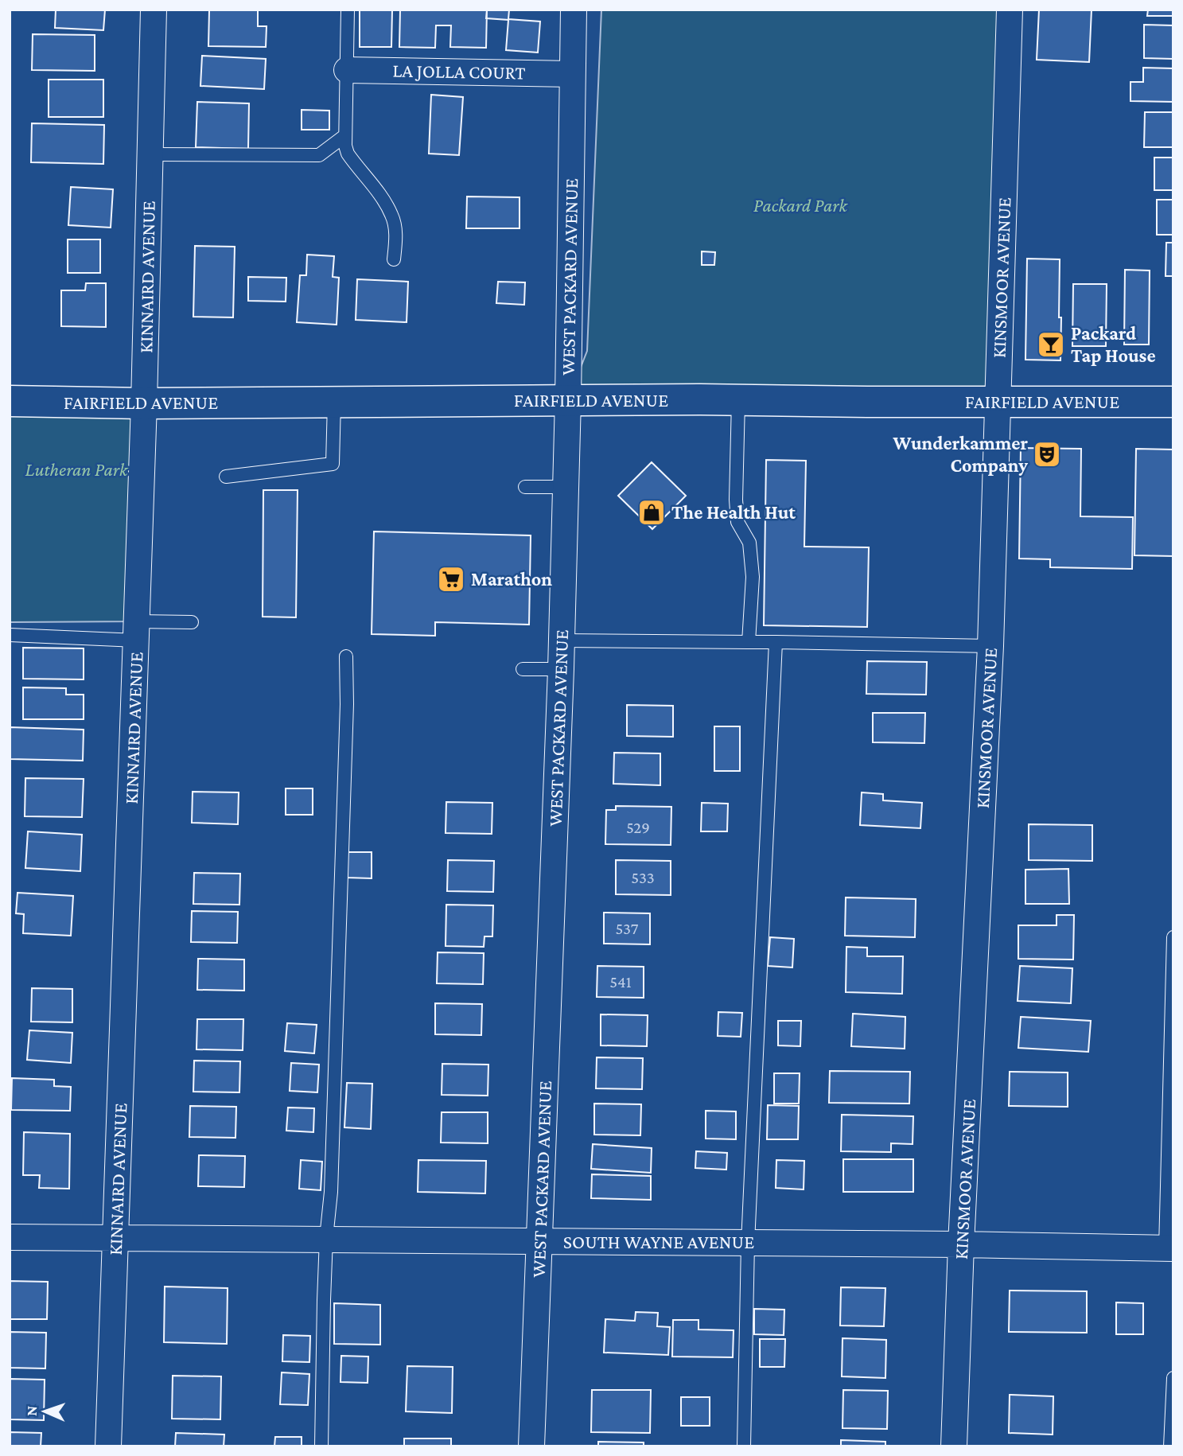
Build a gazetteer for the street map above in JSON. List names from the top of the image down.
{
  "streets": {
    "main road": ["FAIRFIELD AVENUE"],
    "street": [
      "LA JOLLA COURT",
      "KINNAIRD AVENUE",
      "WEST PACKARD AVENUE",
      "KINSMOOR AVENUE",
      "SOUTH WAYNE AVENUE"
    ]
  },
  "crossings": [
    ["LA JOLLA COURT", "WEST PACKARD AVENUE"],
    ["KINNAIRD AVENUE", "FAIRFIELD AVENUE"],
    ["KINNAIRD AVENUE", "SOUTH WAYNE AVENUE"],
    ["WEST PACKARD AVENUE", "FAIRFIELD AVENUE"],
    ["WEST PACKARD AVENUE", "SOUTH WAYNE AVENUE"],
    ["KINSMOOR AVENUE", "FAIRFIELD AVENUE"],
    ["KINSMOOR AVENUE", "SOUTH WAYNE AVENUE"]
  ],
  "parks": ["Packard Park", "Lutheran Park"],
  "places": {
    "bar": ["Packard Tap House"],
    "theatre": ["Wunderkammer Company"],
    "shop": ["The Health Hut"],
    "supermarket": ["Marathon"]
  },
  "house_numbers": [
    "529",
    "533",
    "537",
    "541"
  ],
  "north": "left"
}
